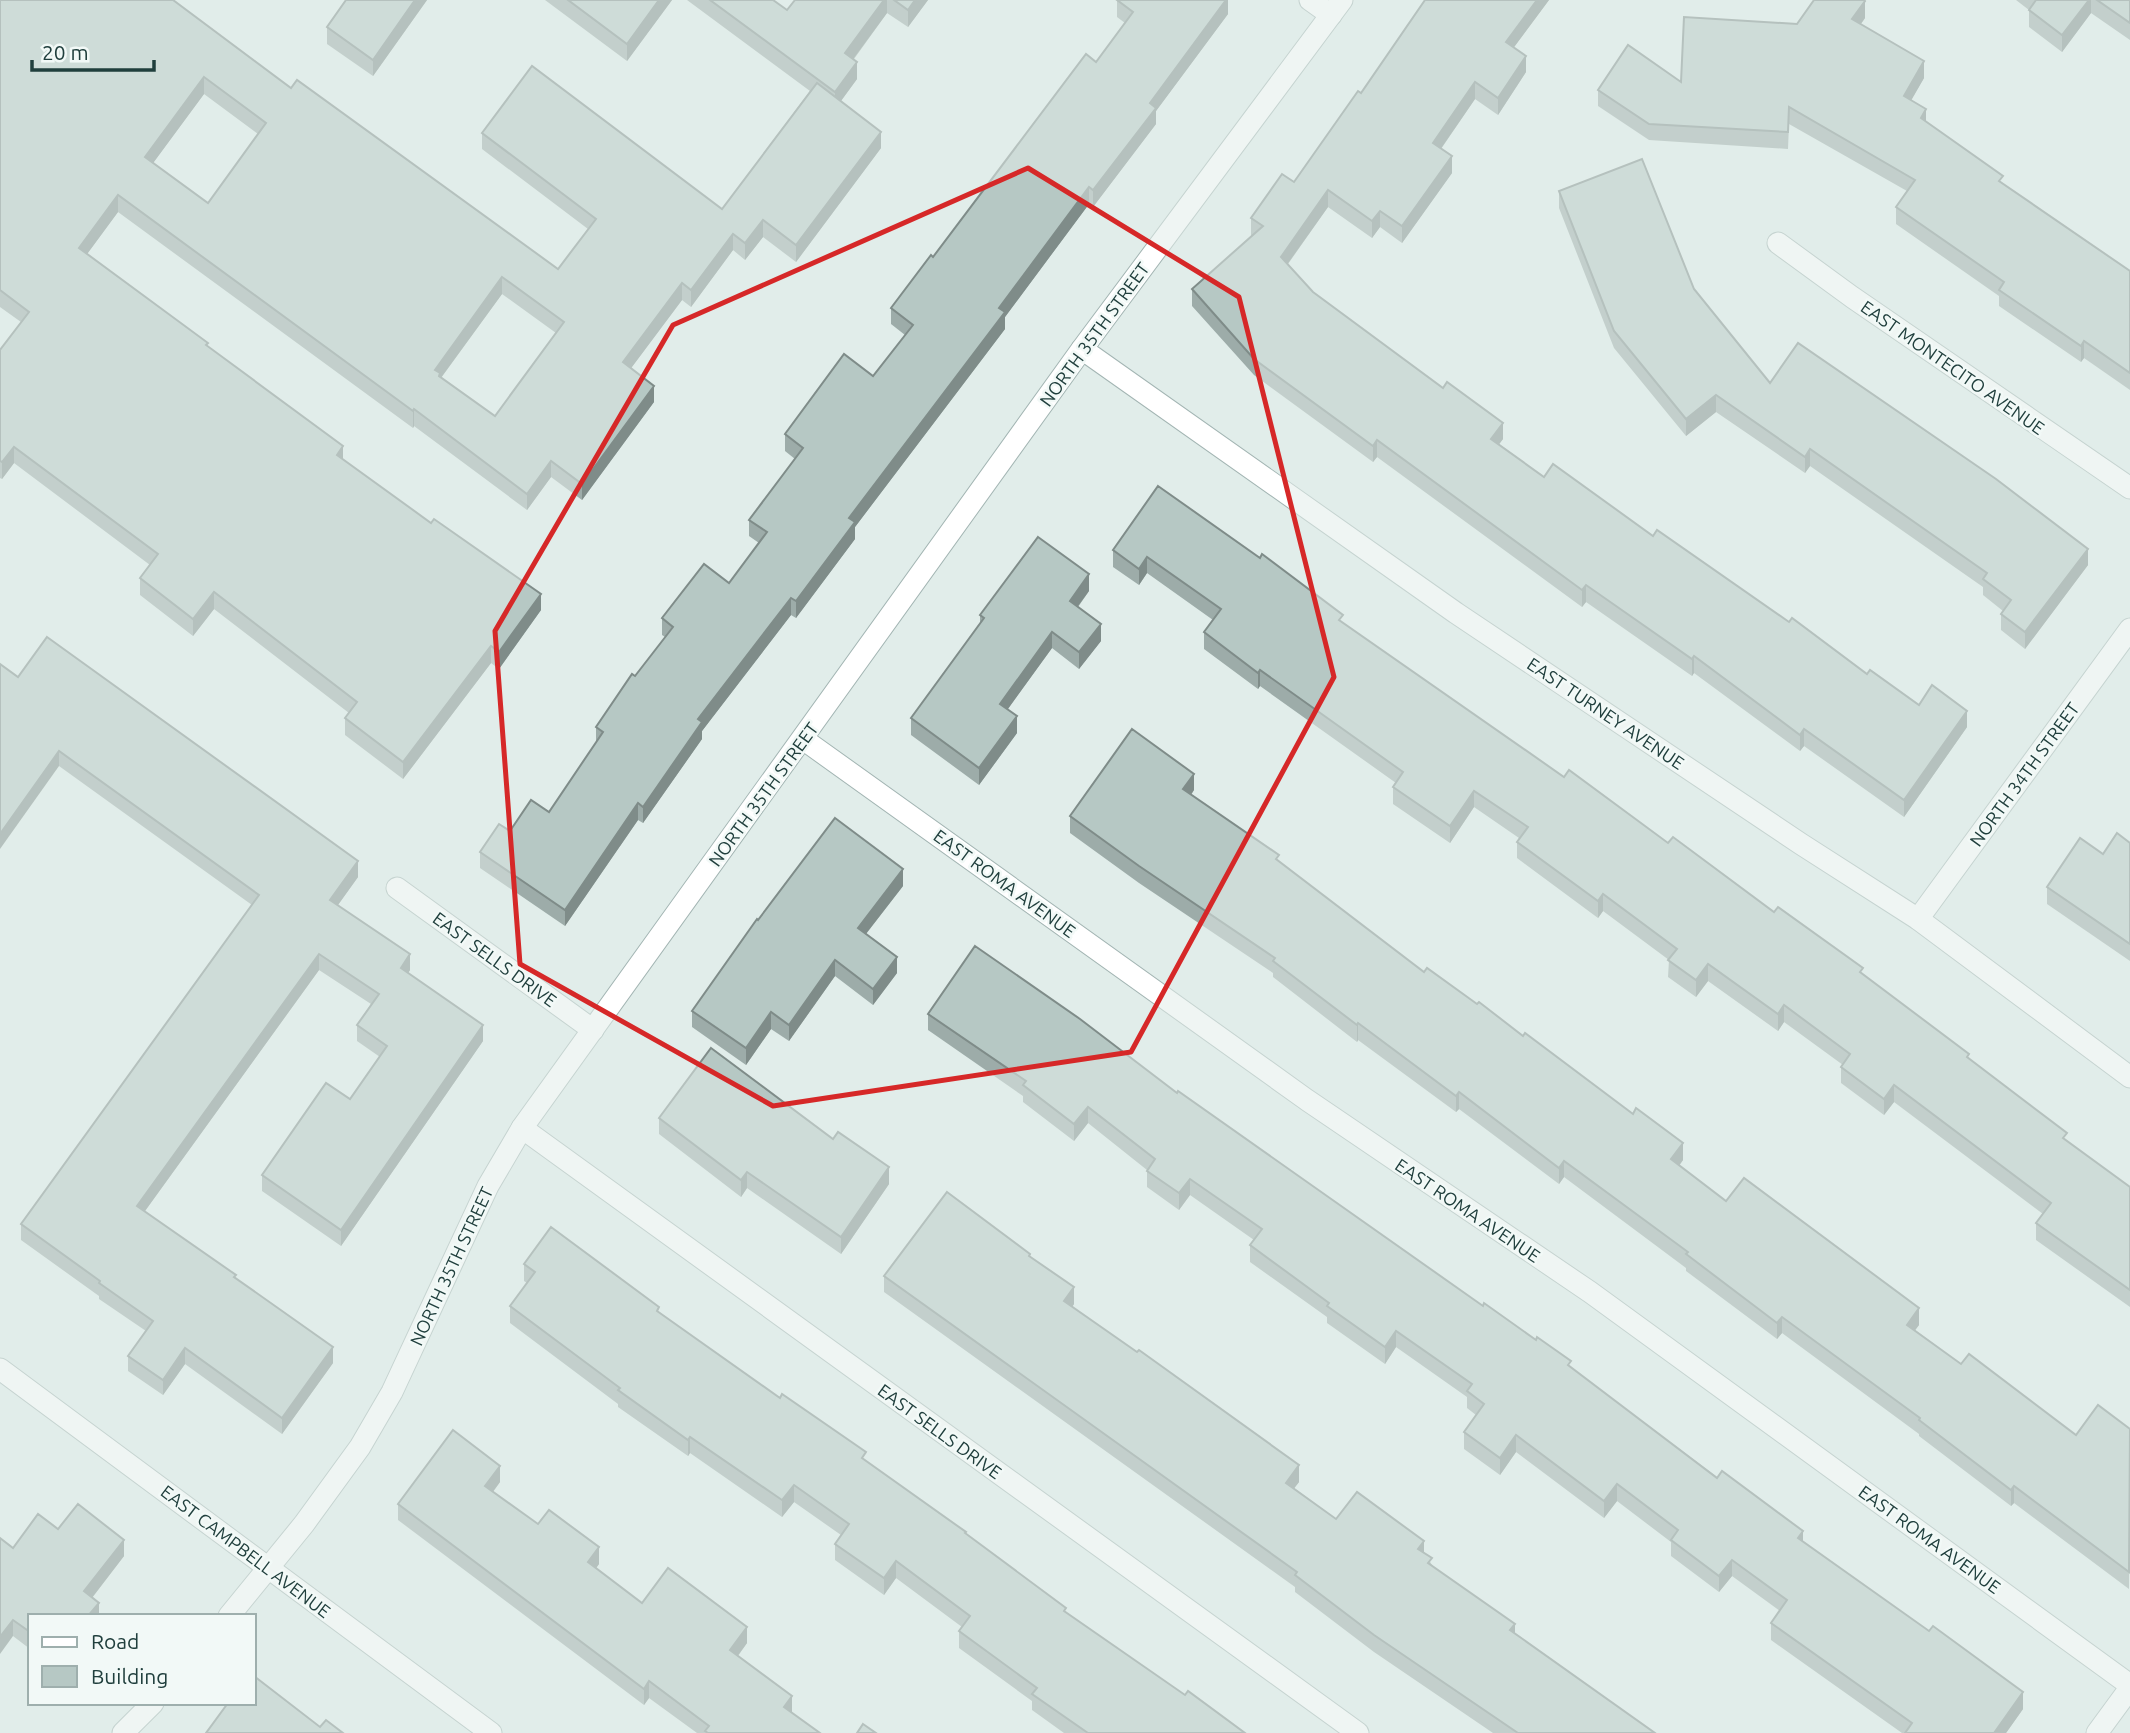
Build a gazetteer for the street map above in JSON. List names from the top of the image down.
{
  "streets": {
    "street": [
      "NORTH 35TH STREET",
      "EAST MONTECITO AVENUE",
      "EAST TURNEY AVENUE",
      "NORTH 34TH STREET",
      "EAST ROMA AVENUE",
      "EAST SELLS DRIVE",
      "EAST CAMPBELL AVENUE"
    ]
  },
  "crossings": [
    ["NORTH 35TH STREET", "EAST TURNEY AVENUE"],
    ["NORTH 35TH STREET", "EAST ROMA AVENUE"],
    ["NORTH 35TH STREET", "EAST SELLS DRIVE"],
    ["NORTH 35TH STREET", "EAST CAMPBELL AVENUE"],
    ["EAST TURNEY AVENUE", "NORTH 34TH STREET"]
  ],
  "legend": ["Road", "Building"],
  "scale_bar": "20 m"
}
